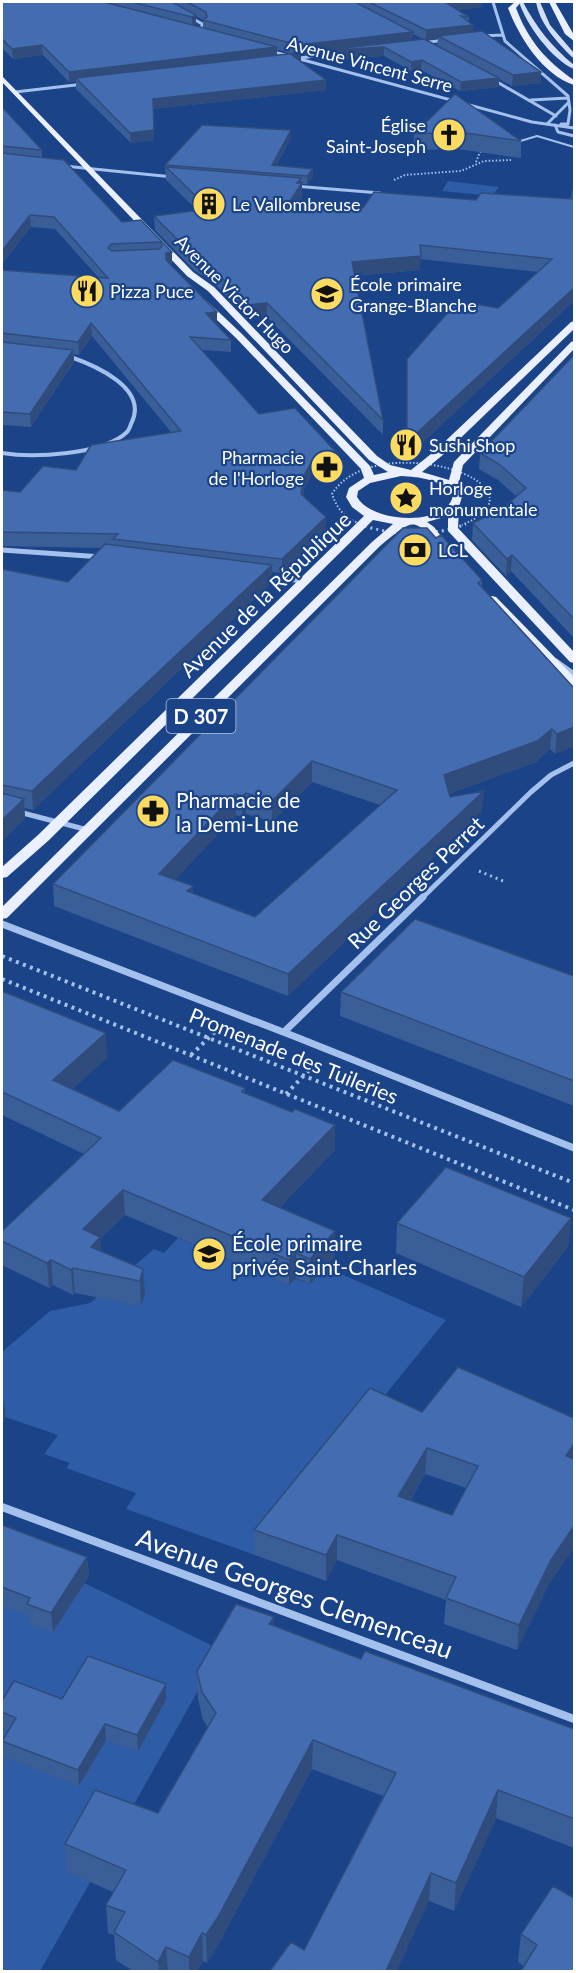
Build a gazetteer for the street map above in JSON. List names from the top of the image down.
{
  "streets": {
    "main road": ["Avenue Victor Hugo", "Avenue de la République", "D 307"],
    "street": [
      "Avenue Vincent Serre",
      "Rue Georges Perret",
      "Promenade des Tuileries",
      "Avenue Georges Clemenceau"
    ]
  },
  "crossings": [
    ["Rue Georges Perret", "Promenade des Tuileries"]
  ],
  "places": {
    "church": ["Église Saint-Joseph"],
    "building": ["Le Vallombreuse"],
    "restaurant": ["Pizza Puce", "Sushi Shop"],
    "school or university": ["École primaire Grange-Blanche", "École primaire privée Saint-Charles"],
    "pharmacy": ["Pharmacie de l'Horloge", "Pharmacie de la Demi-Lune"],
    "place": ["Horloge monumentale"],
    "bank": ["LCL"]
  }
}
